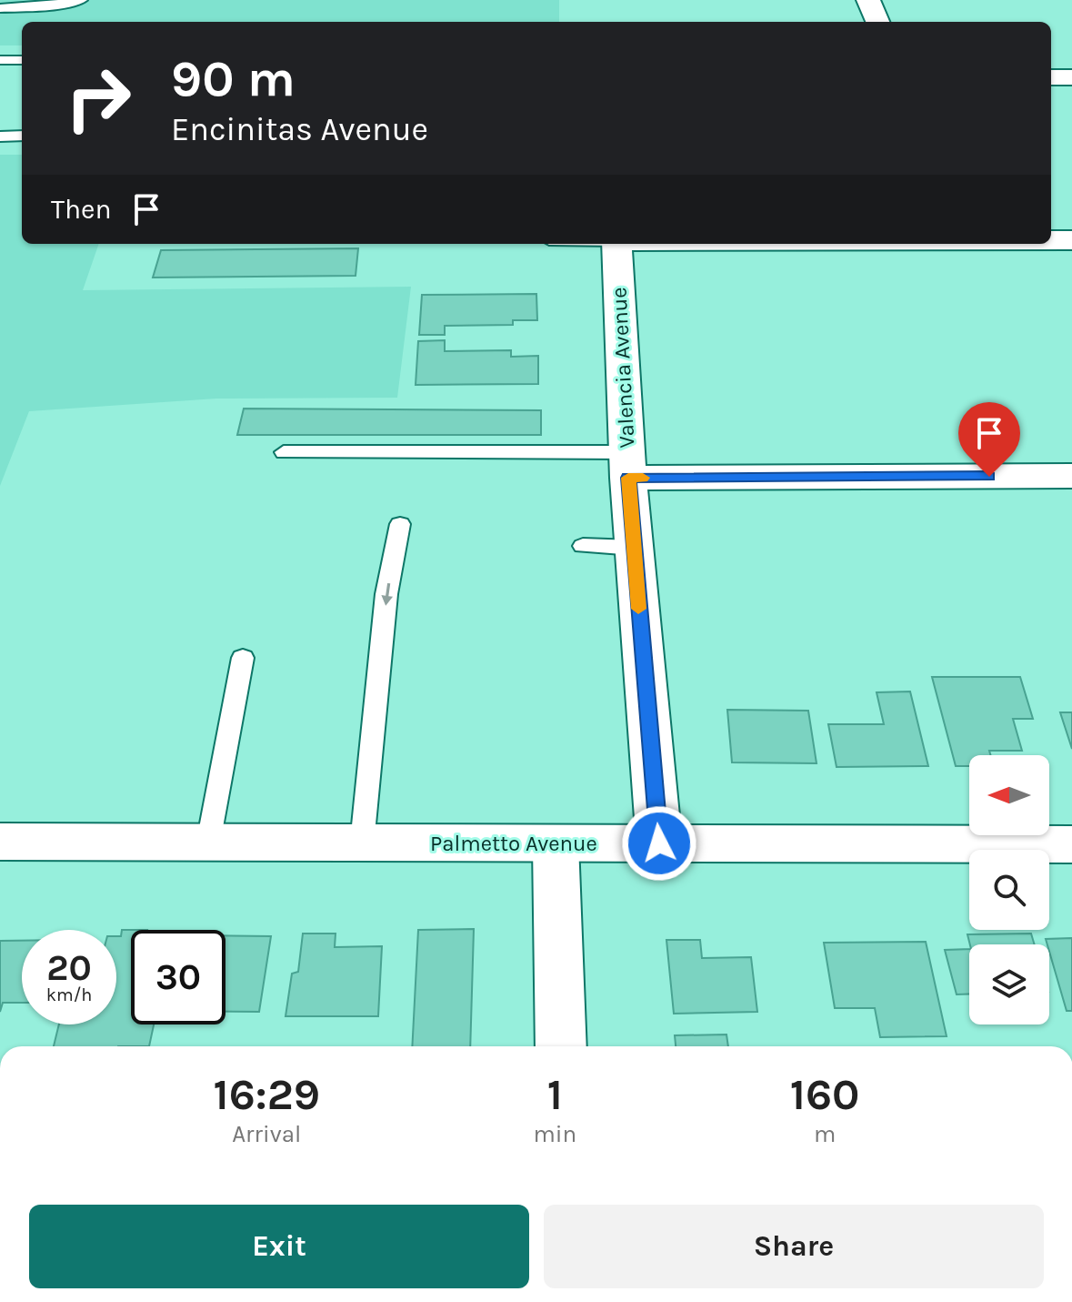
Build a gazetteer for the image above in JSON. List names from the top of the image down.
{
  "streets": {
    "street": ["Valencia Avenue", "Palmetto Avenue"]
  },
  "crossings": [
    ["Valencia Avenue", "Palmetto Avenue"]
  ],
  "north": "left",
  "page": {
    "turn": ["90 m", "Encinitas Avenue"],
    "then": "Then",
    "speed": "20 km/h",
    "limit": "30",
    "eta": [
      "16:29",
      "Arrival",
      "1",
      "min",
      "160",
      "m"
    ],
    "buttons": ["Exit", "Share"]
  }
}
